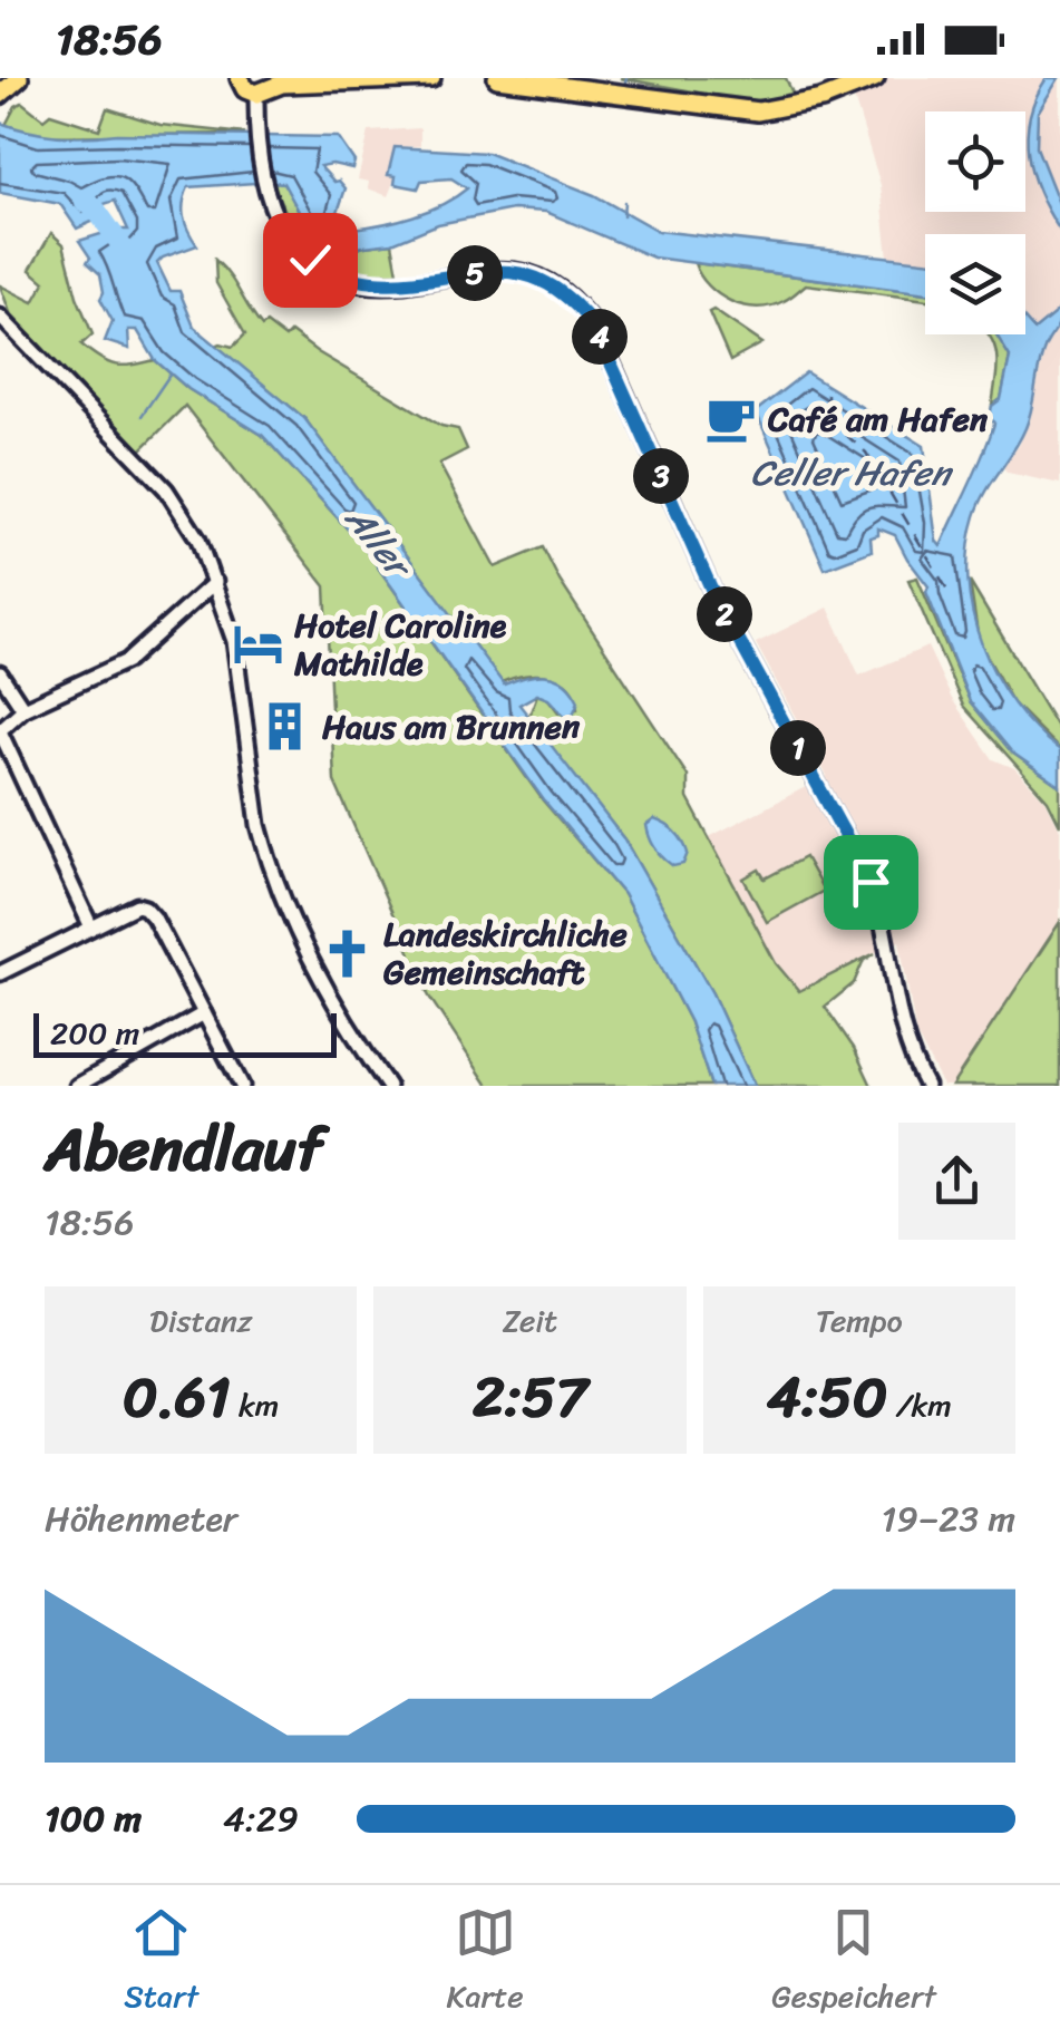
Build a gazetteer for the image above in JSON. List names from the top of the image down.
{
  "water": ["Celler Hafen", "Aller"],
  "places": {
    "cafe": ["Café am Hafen"],
    "hotel": ["Hotel Caroline Mathilde"],
    "building": ["Haus am Brunnen"],
    "church": ["Landeskirchliche Gemeinschaft"]
  },
  "scale_bar": "200 m",
  "page": {
    "status": "18:56",
    "pins": [
      "5",
      "4",
      "3",
      "2",
      "1"
    ],
    "scale": "200 m",
    "heading": ["Abendlauf", "18:56"],
    "stats": [
      ["Distanz", "0.61 km"],
      ["Zeit", "2:57"],
      ["Tempo", "4:50 /km"]
    ],
    "chart": ["Höhenmeter", "19–23 m"],
    "list": [
      {
        "name": "100 m",
        "note": "4:29"
      }
    ],
    "tabs": ["Start", "Karte", "Gespeichert"]
  }
}
